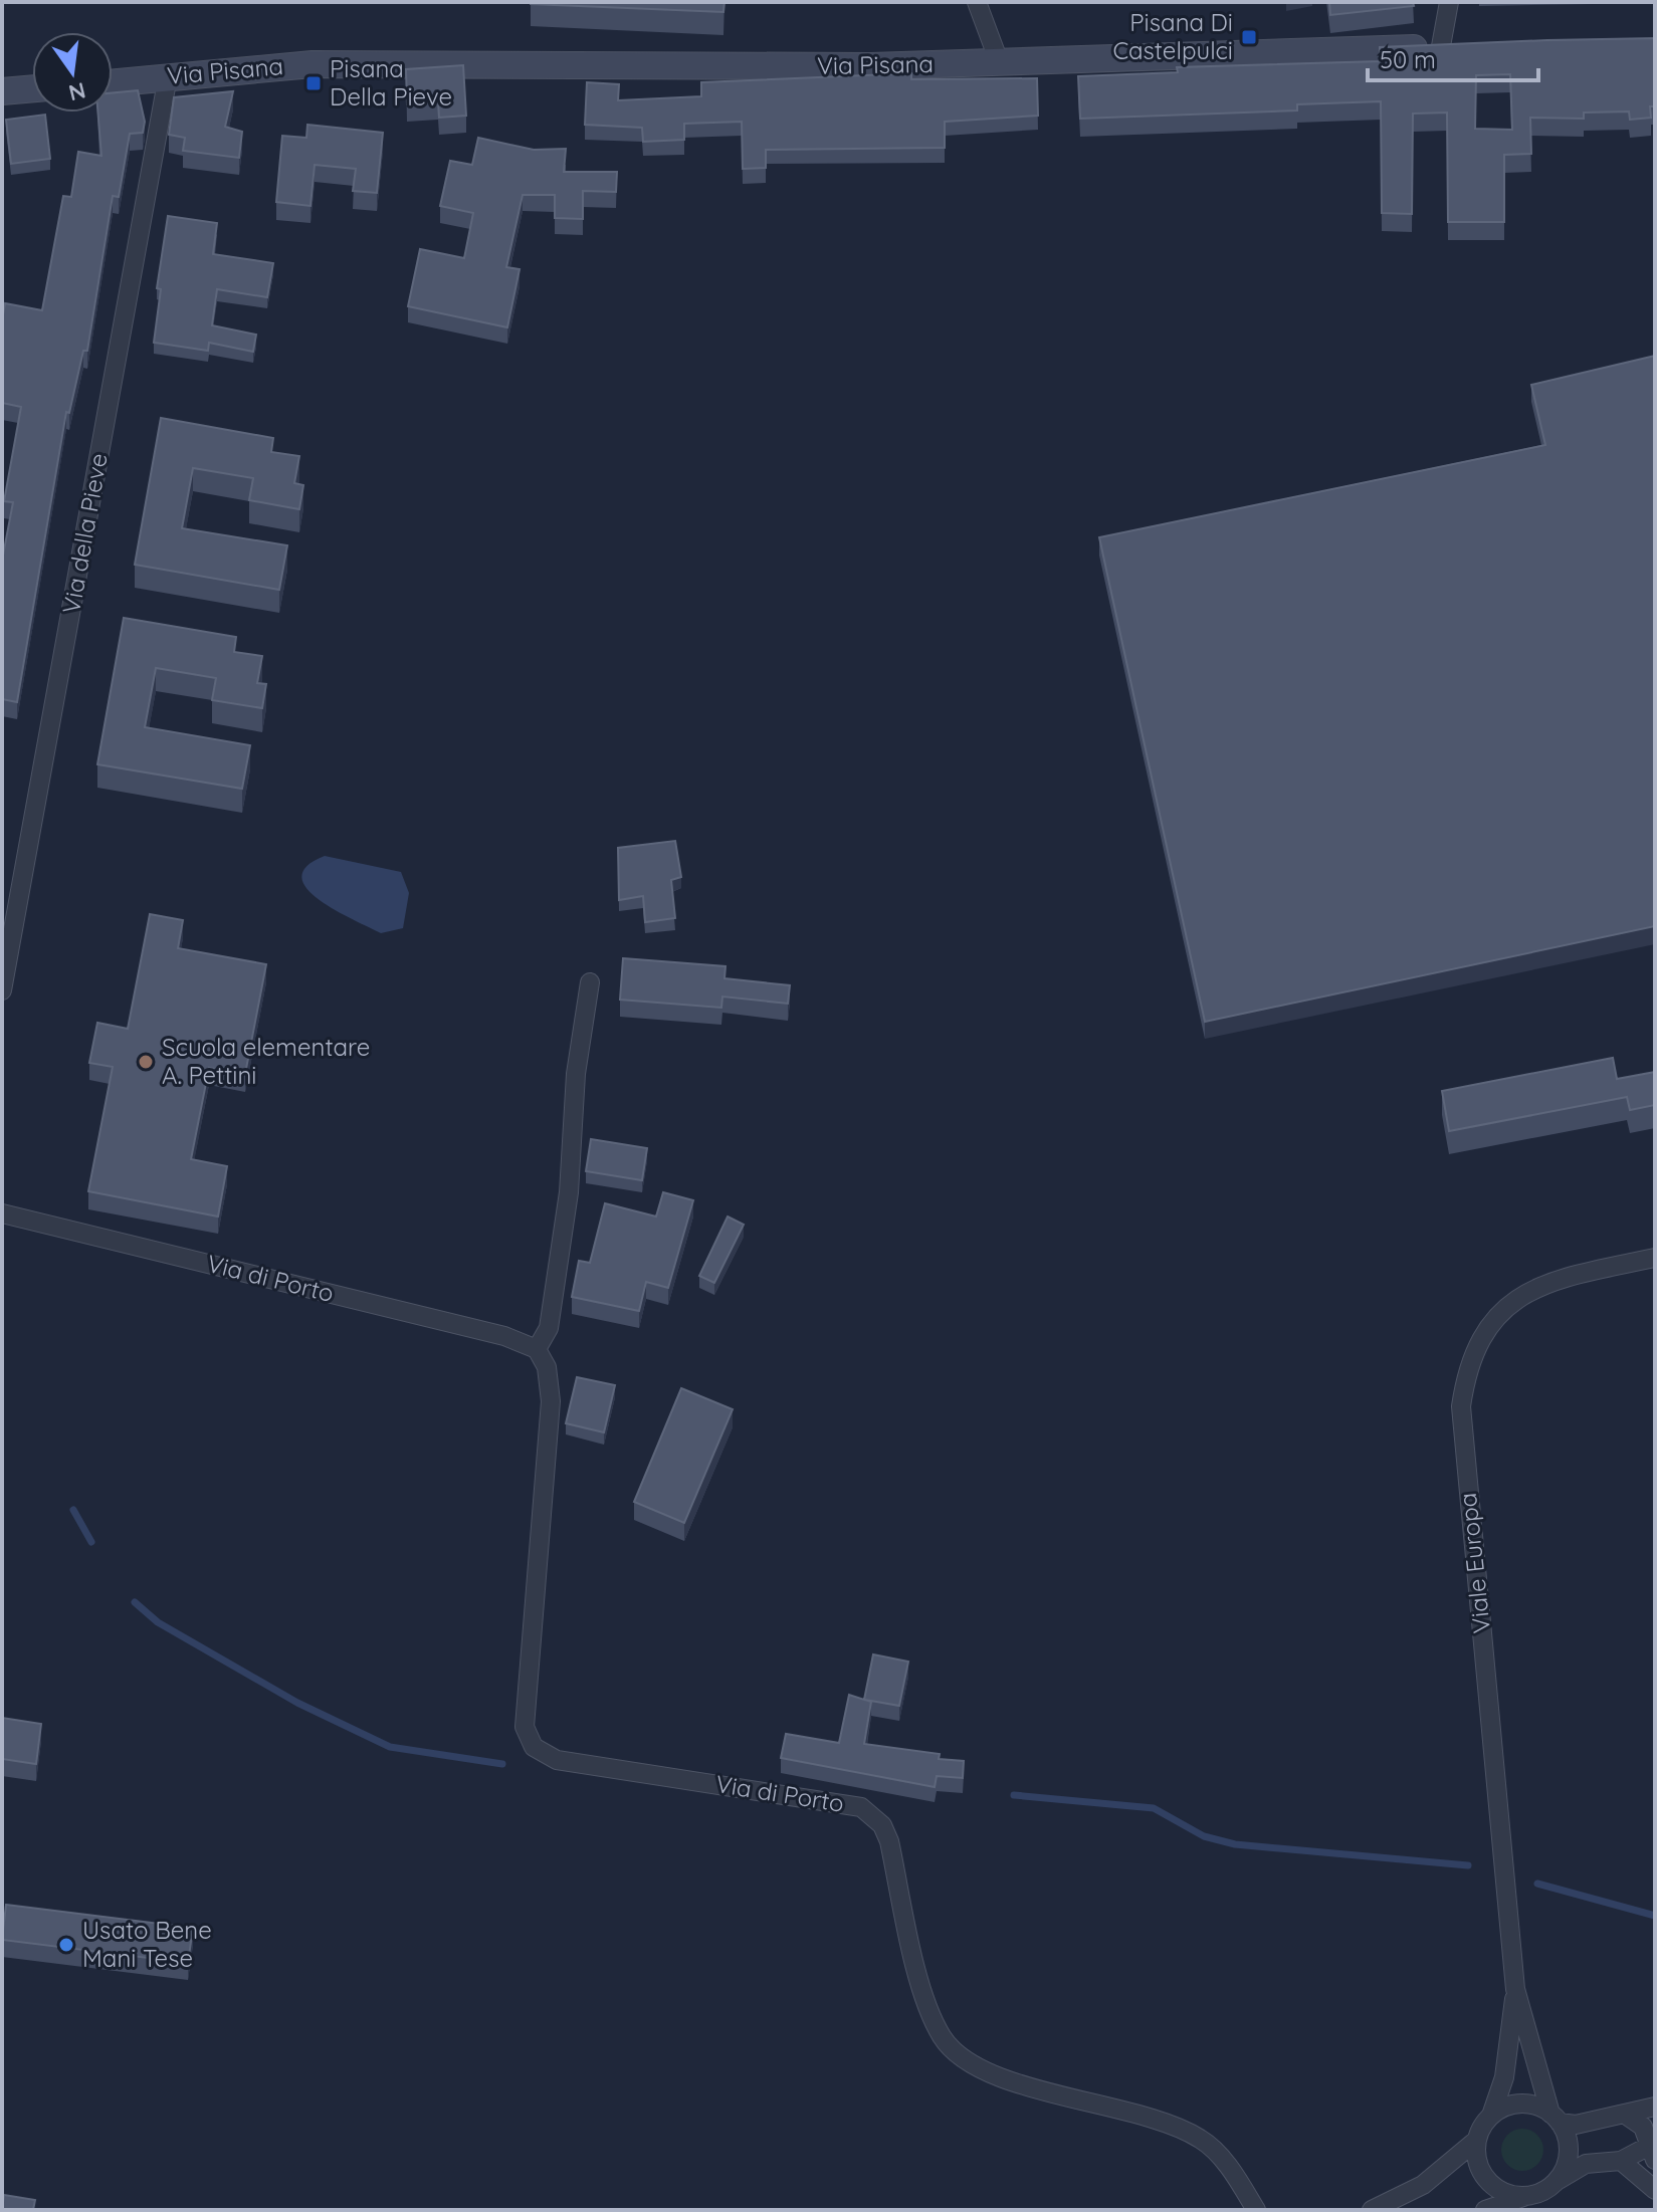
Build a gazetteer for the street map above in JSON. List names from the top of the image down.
{
  "streets": {
    "main road": ["Via Pisana"],
    "street": ["Via della Pieve", "Via di Porto", "Viale Europa"]
  },
  "crossings": [
    ["Via Pisana", "Via della Pieve"]
  ],
  "places": {
    "transit": ["Pisana Di Castelpulci", "Pisana Della Pieve"],
    "other": ["Scuola elementare A. Pettini", "Usato Bene Mani Tese"]
  },
  "scale_bar": "50 m",
  "north": "bottom"
}
